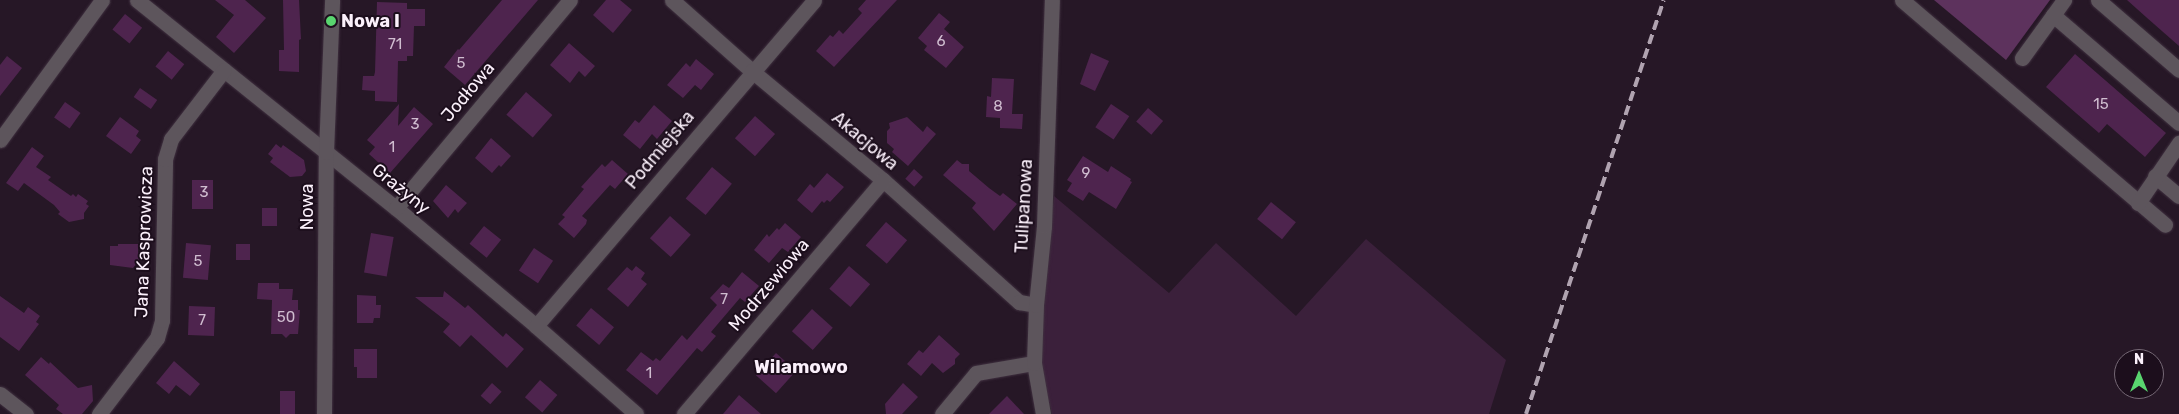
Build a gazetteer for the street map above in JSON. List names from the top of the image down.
{
  "streets": {
    "street": [
      "Jodłowa",
      "Akacjowa",
      "Podmiejska",
      "Grażyny",
      "Tulipanowa",
      "Nowa",
      "Jana Kasprowicza",
      "Modrzewiowa"
    ]
  },
  "crossings": [
    ["Jodłowa", "Grażyny"],
    ["Akacjowa", "Podmiejska"],
    ["Akacjowa", "Tulipanowa"],
    ["Akacjowa", "Modrzewiowa"],
    ["Podmiejska", "Grażyny"],
    ["Grażyny", "Nowa"],
    ["Grażyny", "Jana Kasprowicza"]
  ],
  "districts": ["Wilamowo"],
  "places": ["Nowa I"],
  "house_numbers": [
    "6",
    "71",
    "5",
    "15",
    "8",
    "3",
    "1",
    "9",
    "3",
    "5",
    "7",
    "50",
    "7",
    "1"
  ],
  "north": "top"
}
